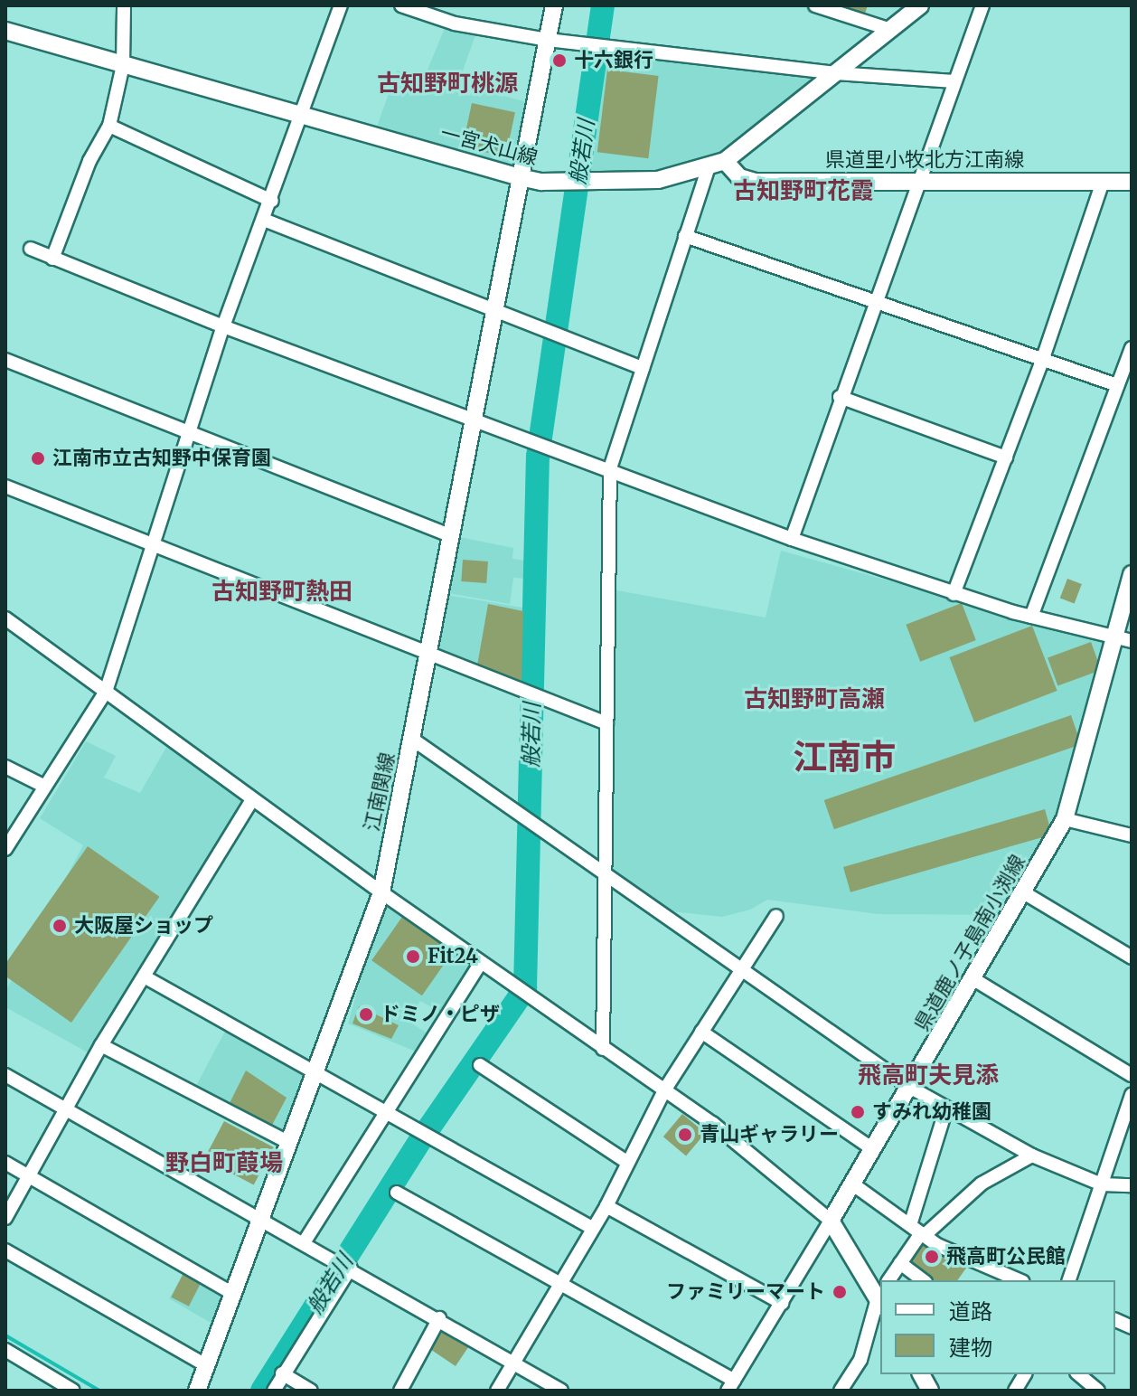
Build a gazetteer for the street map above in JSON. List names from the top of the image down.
{
  "streets": {
    "main road": [
      "一宮犬山線",
      "県道里小牧北方江南線",
      "江南関線",
      "県道鹿ノ子島南小渕線"
    ]
  },
  "crossings": [
    ["一宮犬山線", "県道里小牧北方江南線"],
    ["一宮犬山線", "江南関線"]
  ],
  "districts": [
    "古知野町桃源",
    "古知野町花霞",
    "古知野町熱田",
    "古知野町高瀬",
    "江南市",
    "飛高町夫見添",
    "野白町葭場"
  ],
  "water": ["般若川"],
  "places": [
    "十六銀行",
    "江南市立古知野中保育園",
    "大阪屋ショップ",
    "Fit24",
    "ドミノ・ピザ",
    "すみれ幼稚園",
    "青山ギャラリー",
    "飛高町公民館",
    "ファミリーマート"
  ],
  "legend": ["道路", "建物"]
}
